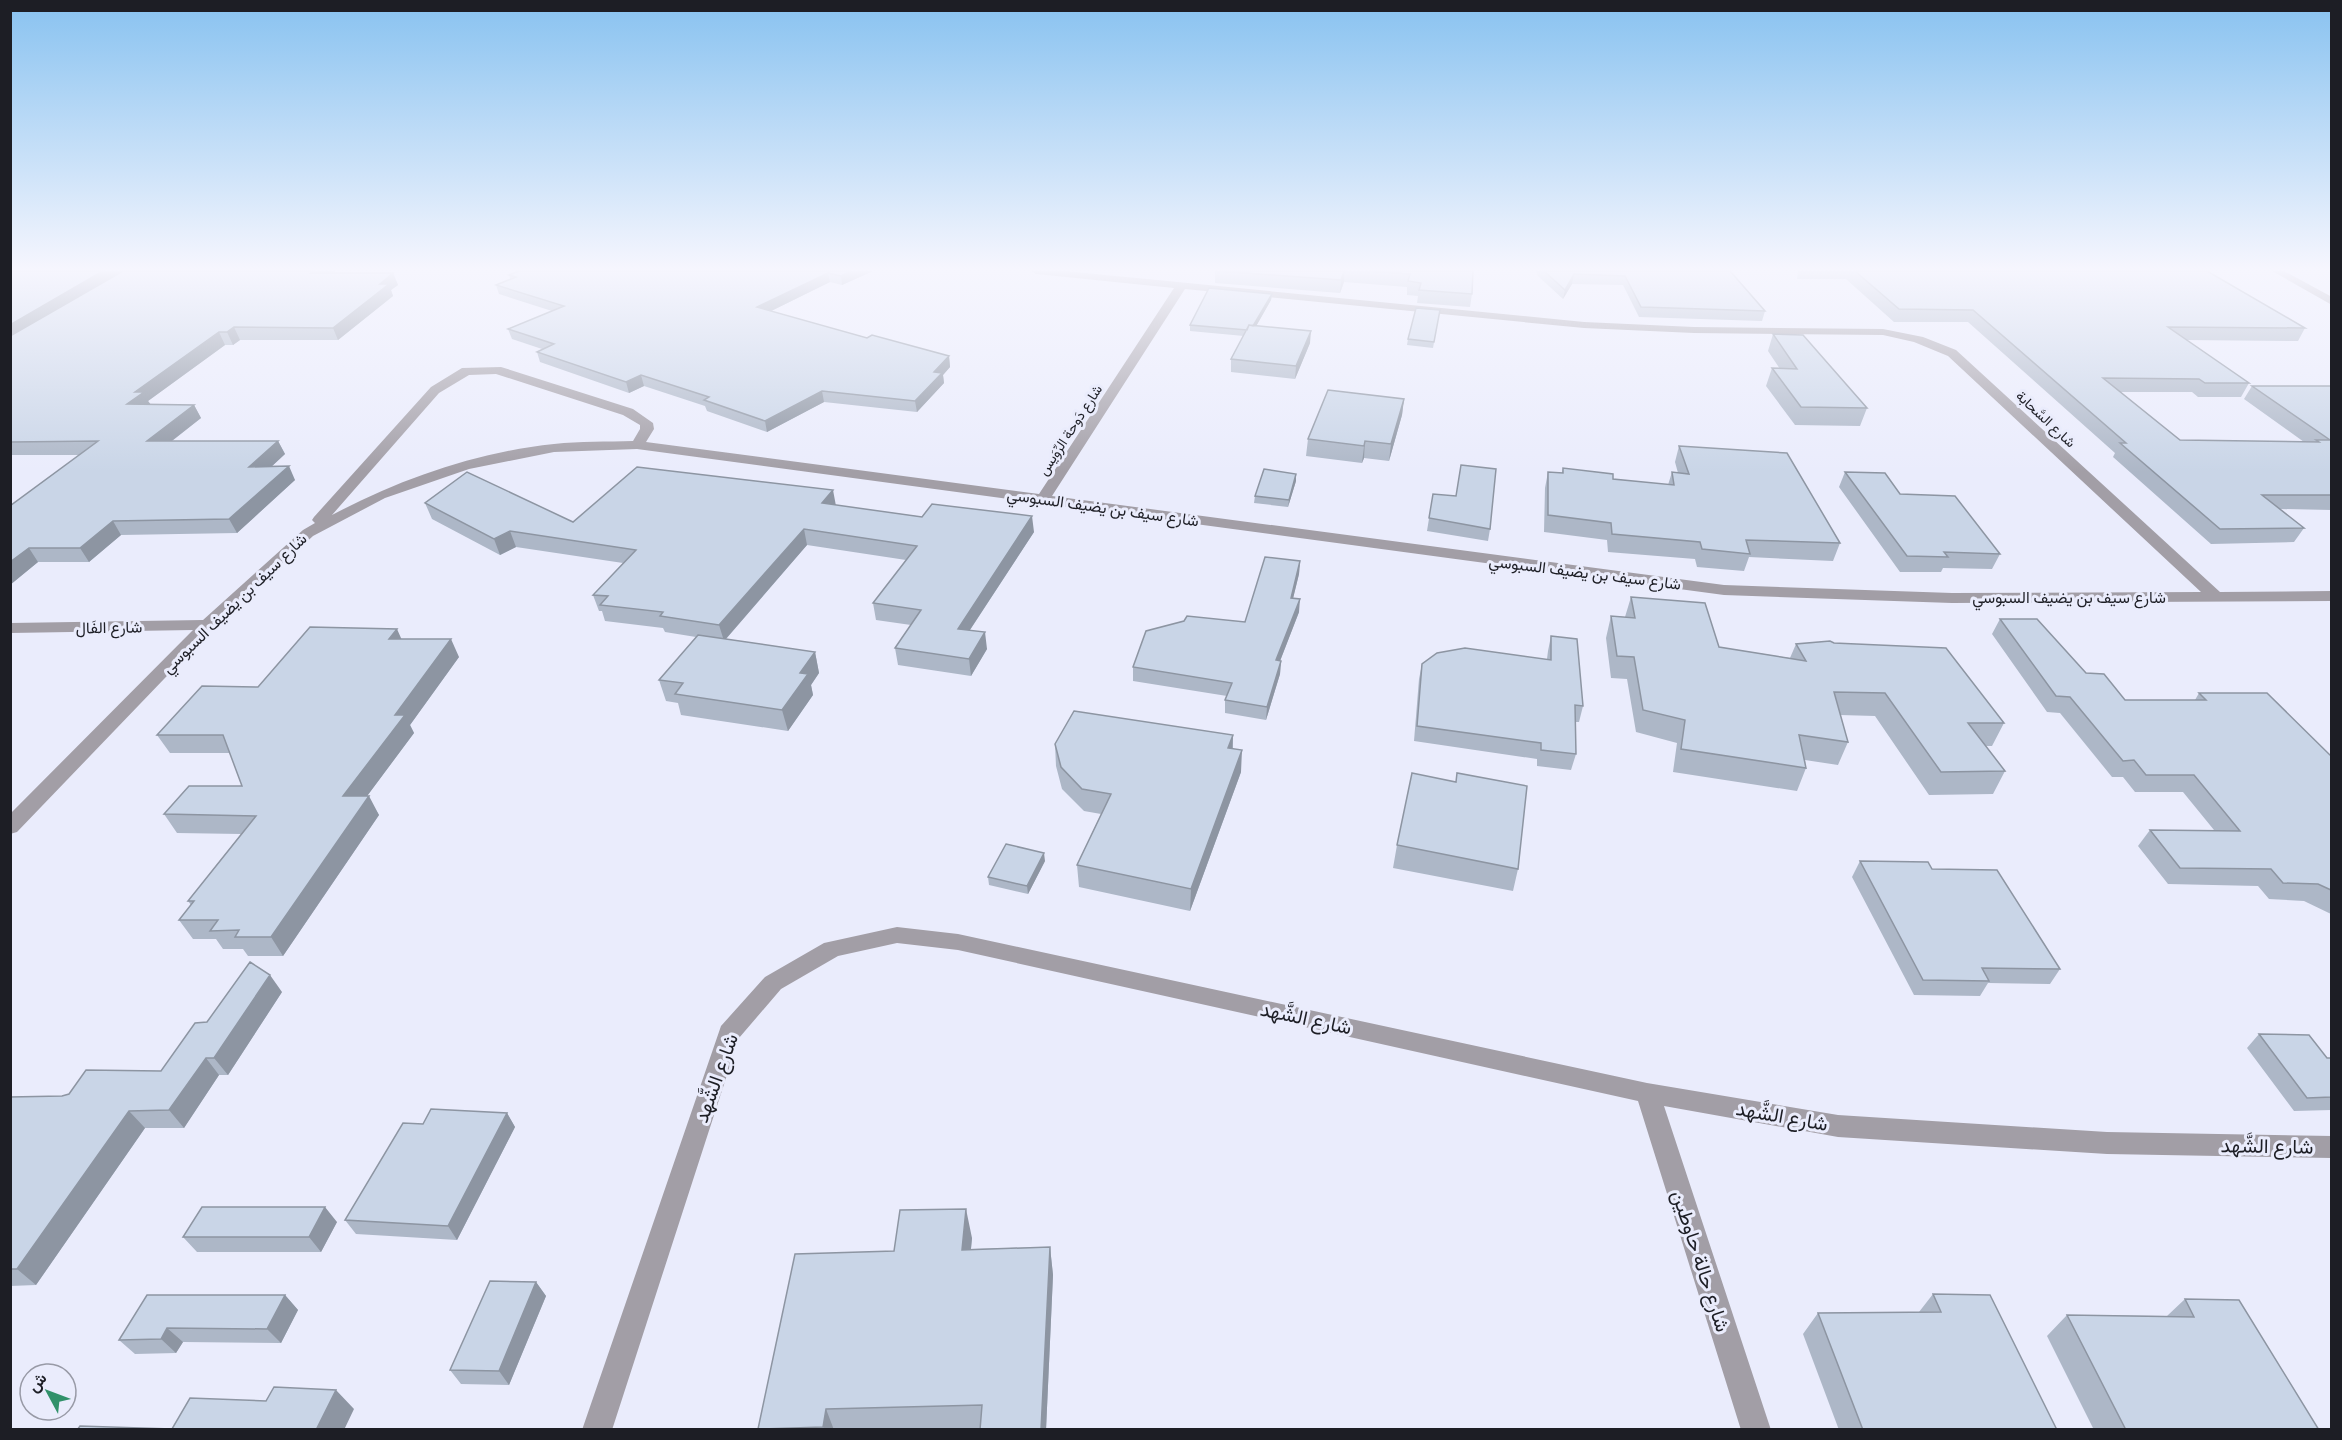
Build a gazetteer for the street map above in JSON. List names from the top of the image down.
{
  "streets": {
    "street": [
      "شارع السَّحابة",
      "شارع دَوحة الرِّوَيس",
      "شارع سيف بن يضيف السبوسي",
      "شارع الفَال",
      "شارع الشَّهد",
      "شارع حالة حاوطين"
    ]
  },
  "crossings": [
    ["شارع السَّحابة", "شارع سيف بن يضيف السبوسي"],
    ["شارع دَوحة الرِّوَيس", "شارع سيف بن يضيف السبوسي"],
    ["شارع سيف بن يضيف السبوسي", "شارع الفَال"],
    ["شارع الشَّهد", "شارع حالة حاوطين"]
  ],
  "north": "top left"
}
